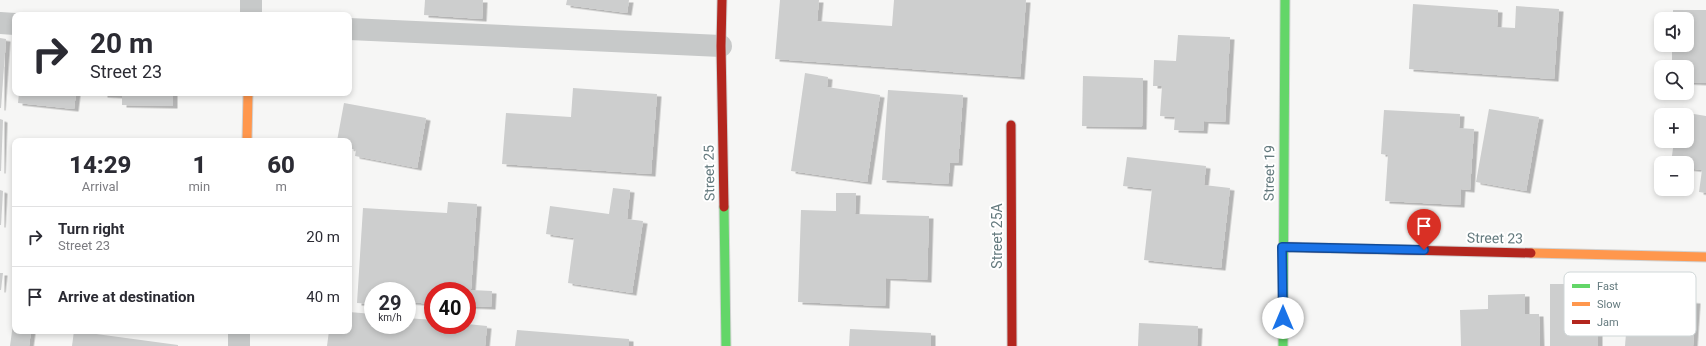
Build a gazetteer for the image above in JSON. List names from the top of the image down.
{
  "streets": {
    "street": [
      "Street 25",
      "Street 19",
      "Street 25A",
      "Street 23"
    ]
  },
  "crossings": [
    ["Street 19", "Street 23"]
  ],
  "legend": ["Fast", "Slow", "Jam"],
  "page": {
    "map_buttons": ["+", "−"],
    "turn": ["20 m", "Street 23"],
    "eta": [
      "14:29",
      "Arrival",
      "1",
      "min",
      "60",
      "m"
    ],
    "list": [
      {
        "name": "Turn right",
        "note": "Street 23",
        "value": "20 m"
      },
      {
        "name": "Arrive at destination",
        "value": "40 m"
      }
    ],
    "speed": "29 km/h",
    "limit": "40"
  }
}
